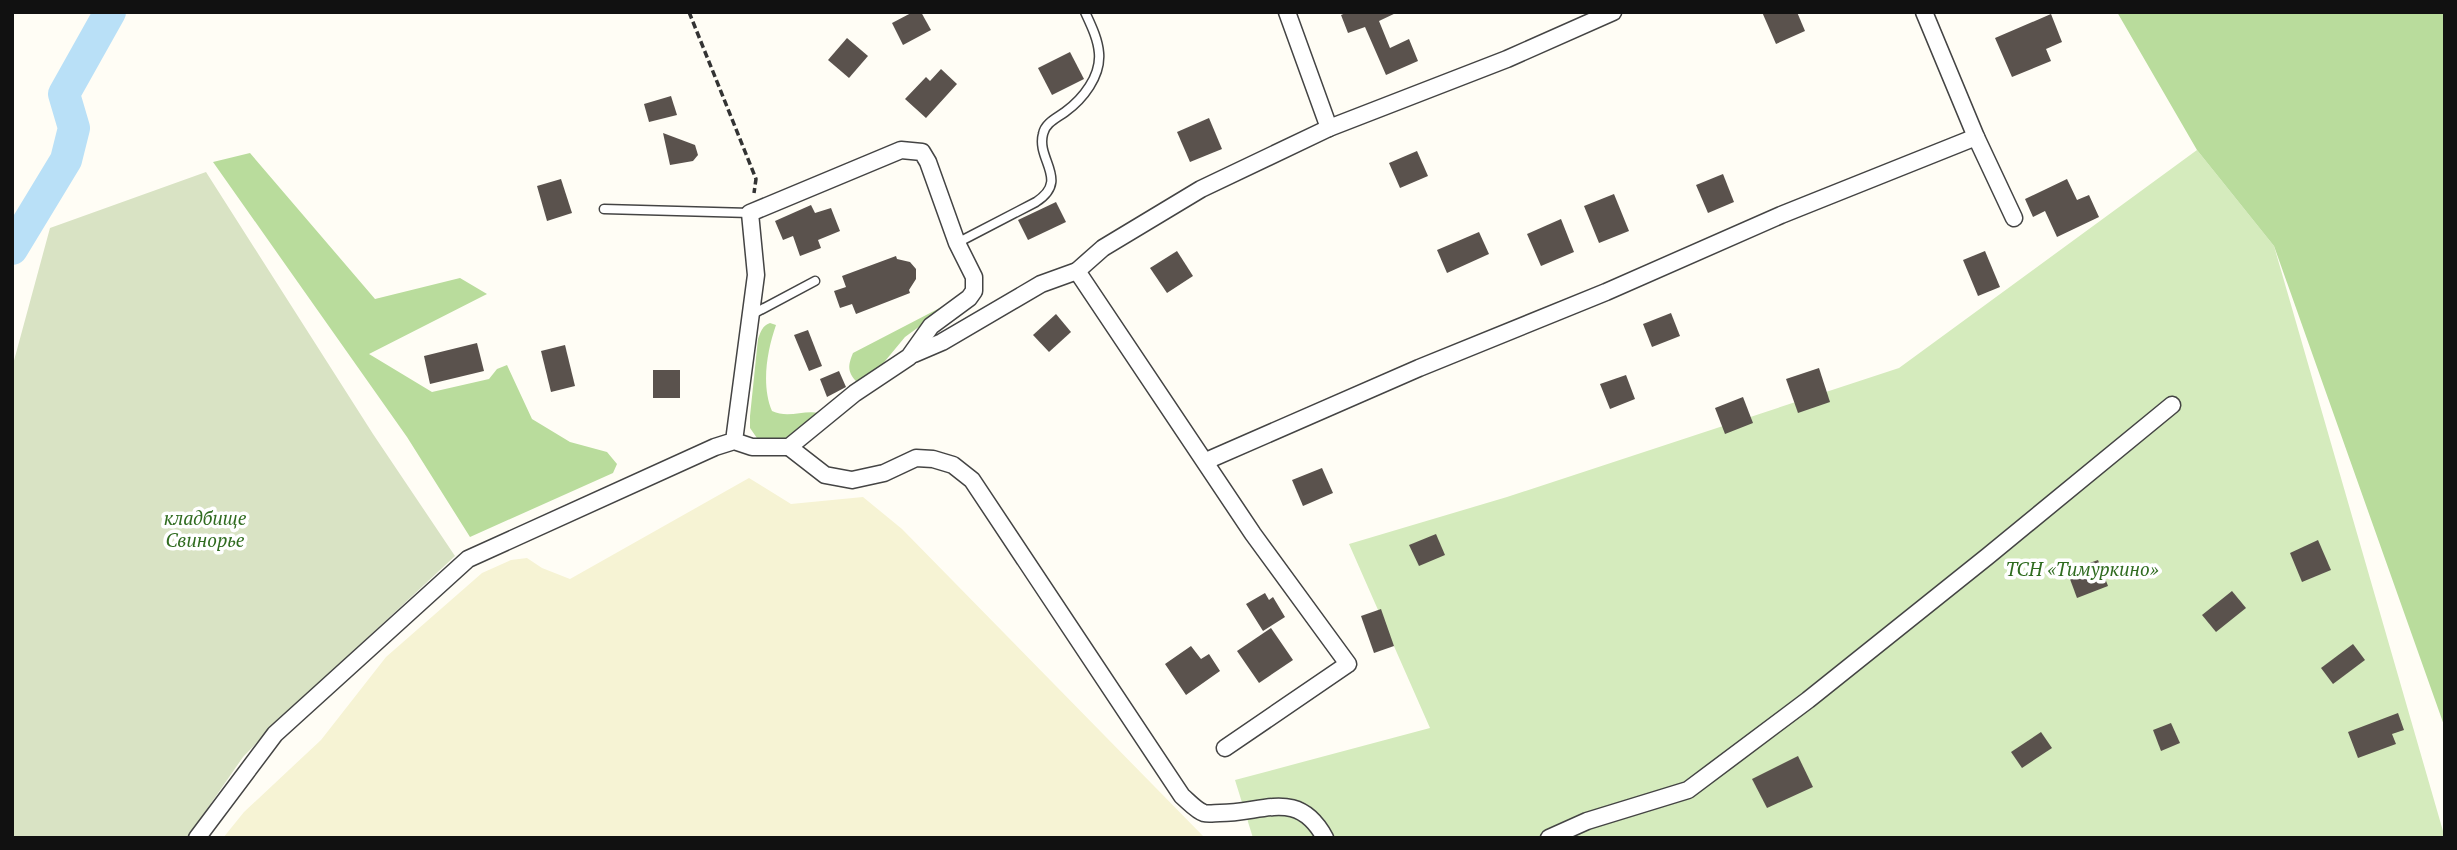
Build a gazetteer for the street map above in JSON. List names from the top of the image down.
{
  "parks": ["кладбище Свинорье", "ТСН «Тимуркино»"]
}
